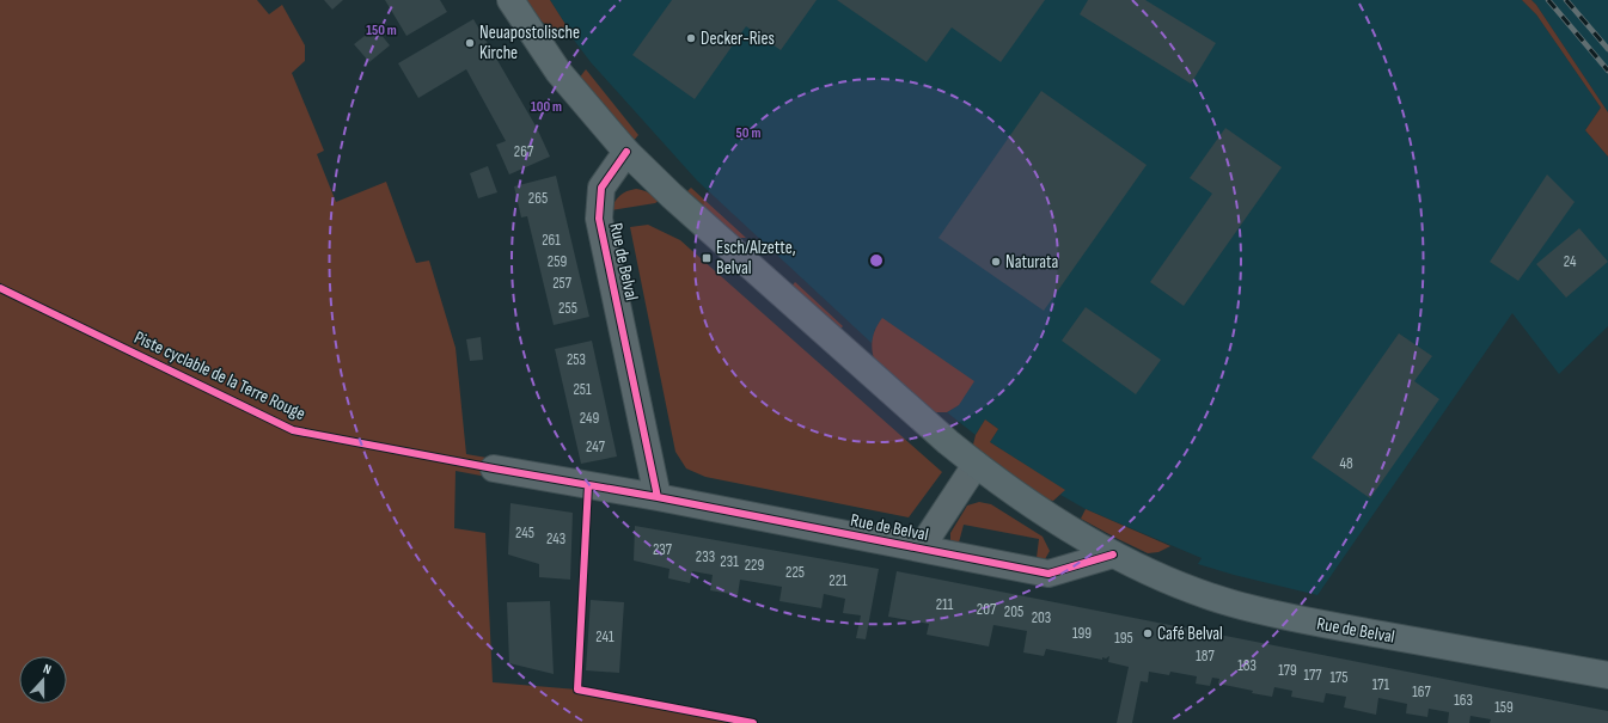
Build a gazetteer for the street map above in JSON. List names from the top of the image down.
{
  "streets": {
    "main road": ["Rue de Belval"],
    "cycle path": ["Piste cyclable de la Terre Rouge"]
  },
  "places": {
    "other": [
      "Decker-Ries",
      "Neuapostolische Kirche",
      "Naturata",
      "Café Belval"
    ],
    "transit": ["Esch/Alzette, Belval"]
  },
  "house_numbers": [
    "267",
    "265",
    "261",
    "259",
    "24",
    "257",
    "255",
    "253",
    "251",
    "249",
    "247",
    "48",
    "245",
    "243",
    "237",
    "233",
    "231",
    "229",
    "225",
    "221",
    "211",
    "207",
    "205",
    "203",
    "199",
    "241",
    "195",
    "187",
    "183",
    "179",
    "177",
    "175",
    "171",
    "167",
    "163",
    "159"
  ],
  "north": "top",
  "rings": ["150 m", "100 m", "50 m"]
}
